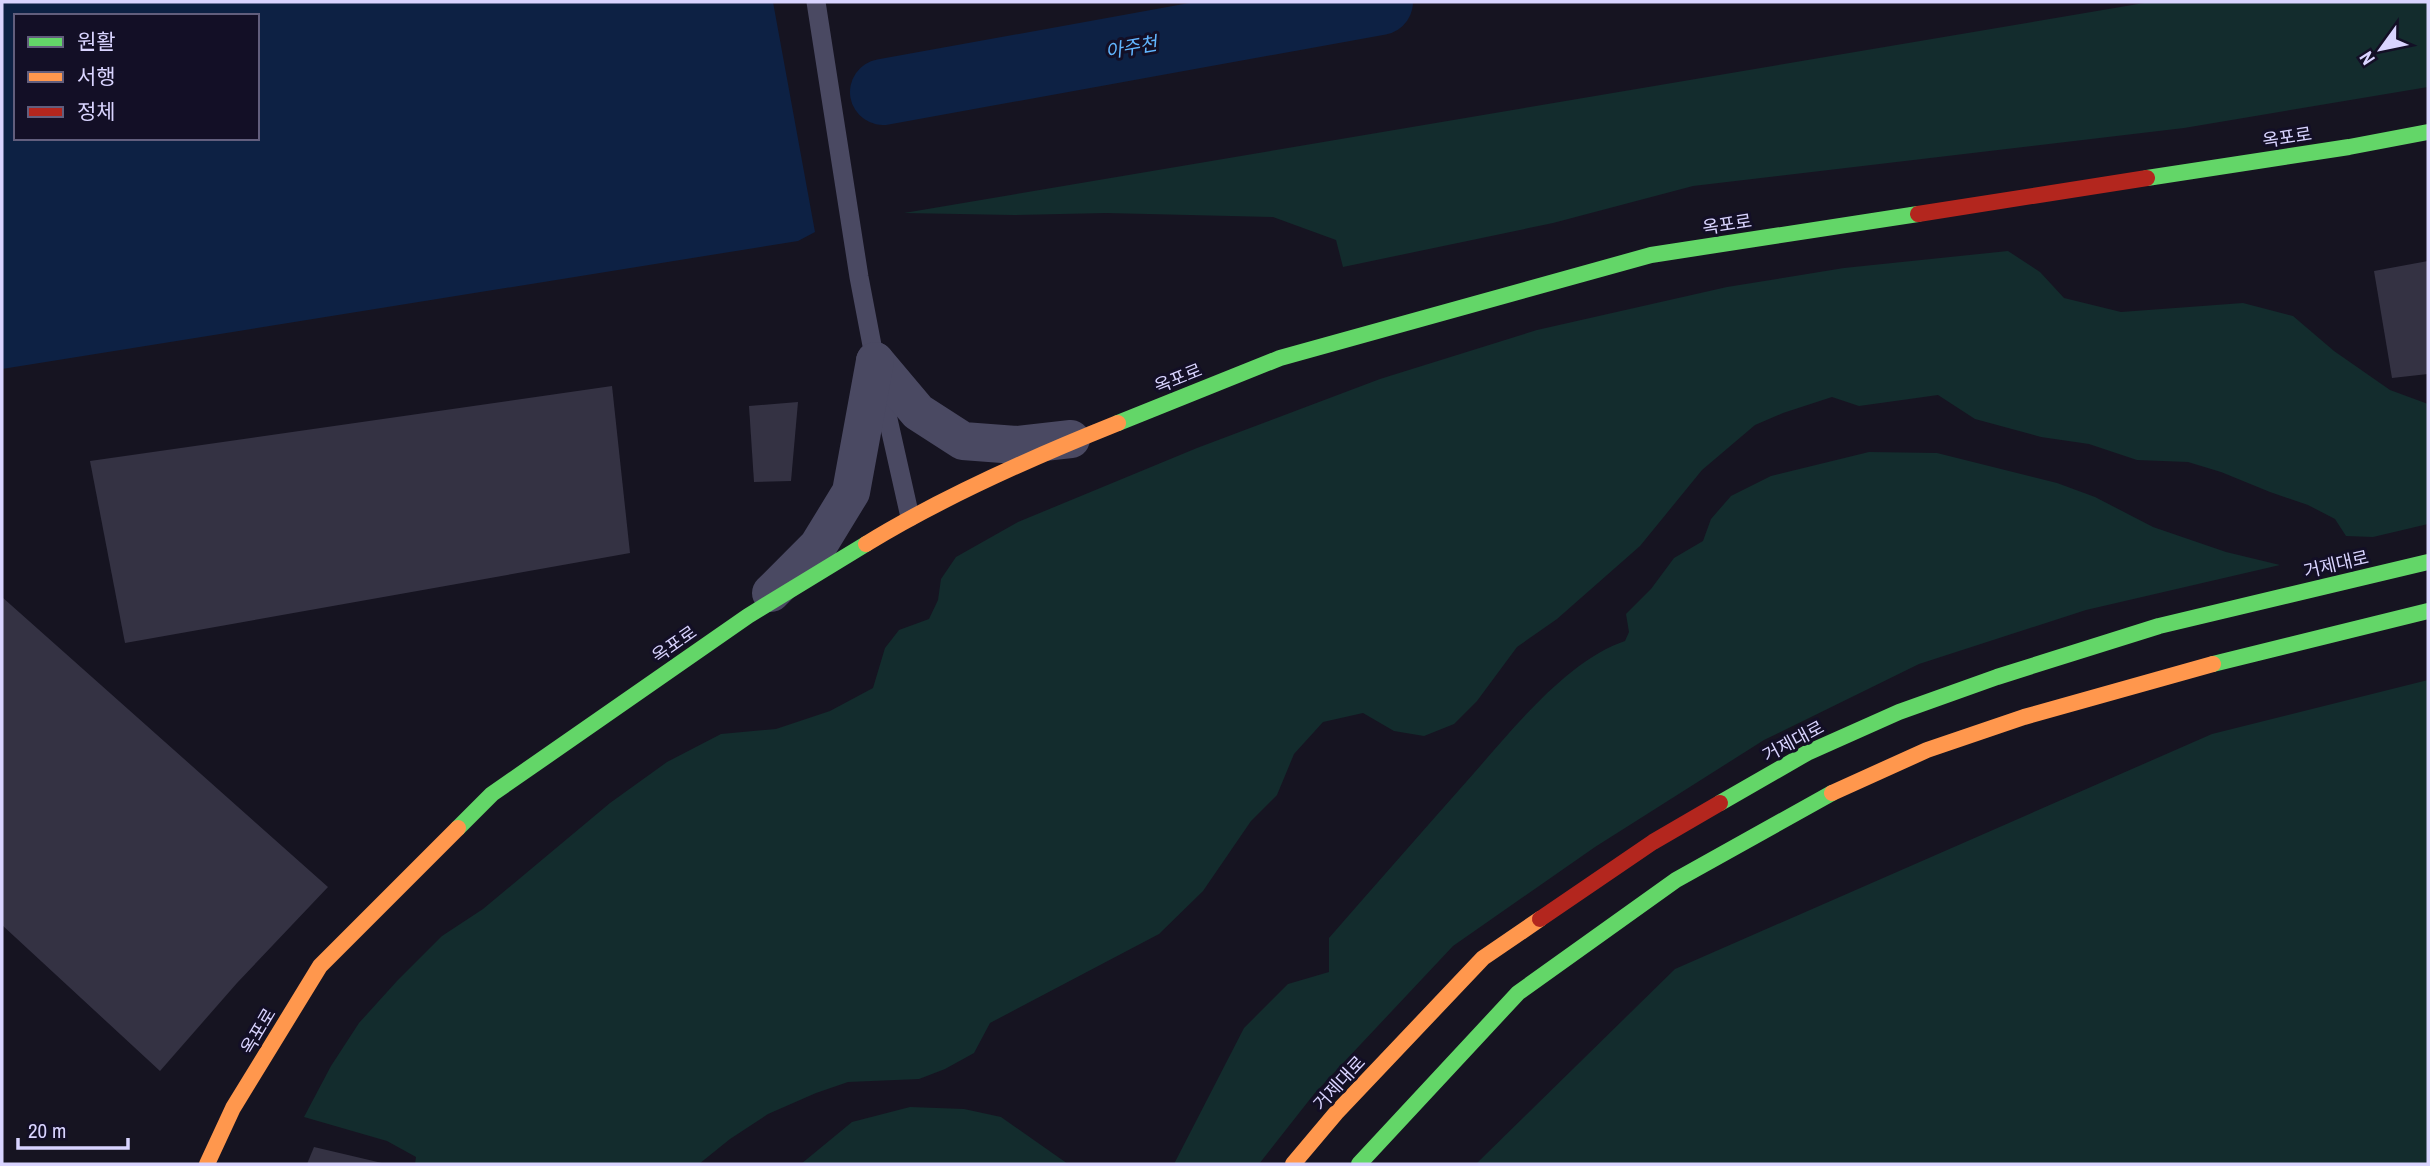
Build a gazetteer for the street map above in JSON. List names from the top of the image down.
{
  "streets": {
    "street": ["옥포로", "거제대로"]
  },
  "water": ["아주천"],
  "legend": ["원활", "서행", "정체"],
  "scale_bar": "20 m",
  "north": "bottom left"
}
